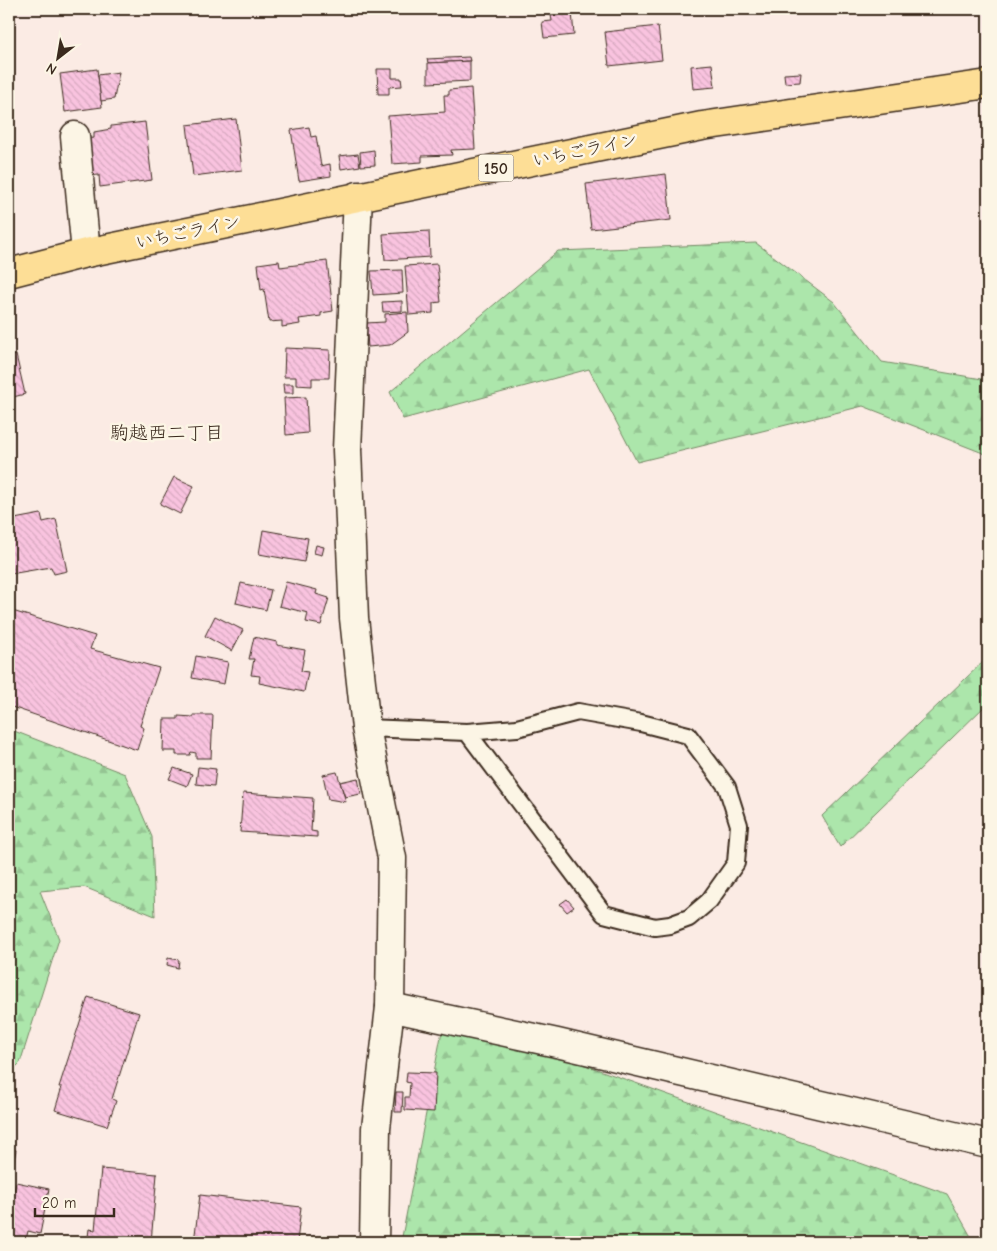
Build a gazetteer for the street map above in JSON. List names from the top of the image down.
{
  "streets": {
    "highway": ["いちごライン", "150"]
  },
  "districts": ["駒越西二丁目"],
  "scale_bar": "20 m",
  "north": "bottom left"
}
